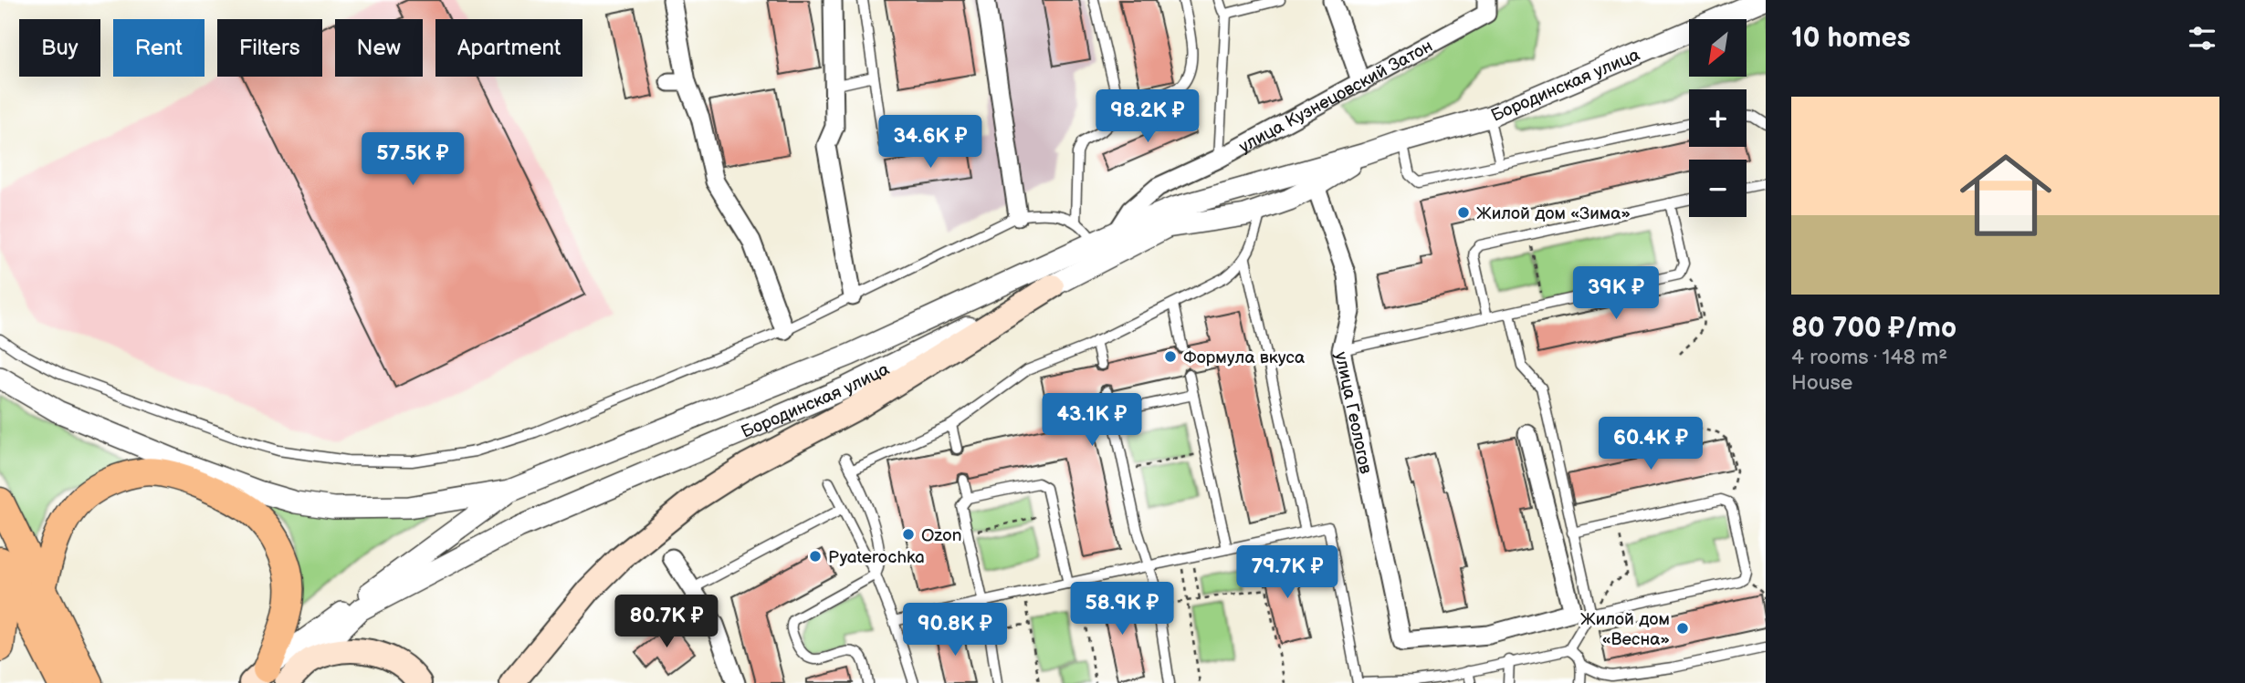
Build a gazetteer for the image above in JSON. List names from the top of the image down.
{
  "streets": {
    "main road": ["Бородинская улица"],
    "street": ["улица Кузнецовский Затон", "улица Геологов"]
  },
  "crossings": [
    ["Бородинская улица", "улица Кузнецовский Затон"],
    ["Бородинская улица", "улица Геологов"]
  ],
  "places": [
    "Жилой дом «Зима»",
    "Формула вкуса",
    "Ozon",
    "Pyaterochka",
    "Жилой дом «Весна»"
  ],
  "north": "bottom left",
  "page": {
    "heading": "10 homes",
    "map_buttons": ["+", "−"],
    "chip": [
      "Buy",
      "Rent",
      "Filters",
      "New",
      "Apartment"
    ],
    "list": [
      {
        "name": "80 700 ₽/mo",
        "note": "4 rooms · 148 m² · House"
      }
    ],
    "price": [
      "98.2K ₽",
      "34.6K ₽",
      "57.5K ₽",
      "39K ₽",
      "43.1K ₽",
      "60.4K ₽",
      "79.7K ₽",
      "58.9K ₽",
      "80.7K ₽",
      "90.8K ₽"
    ]
  }
}
